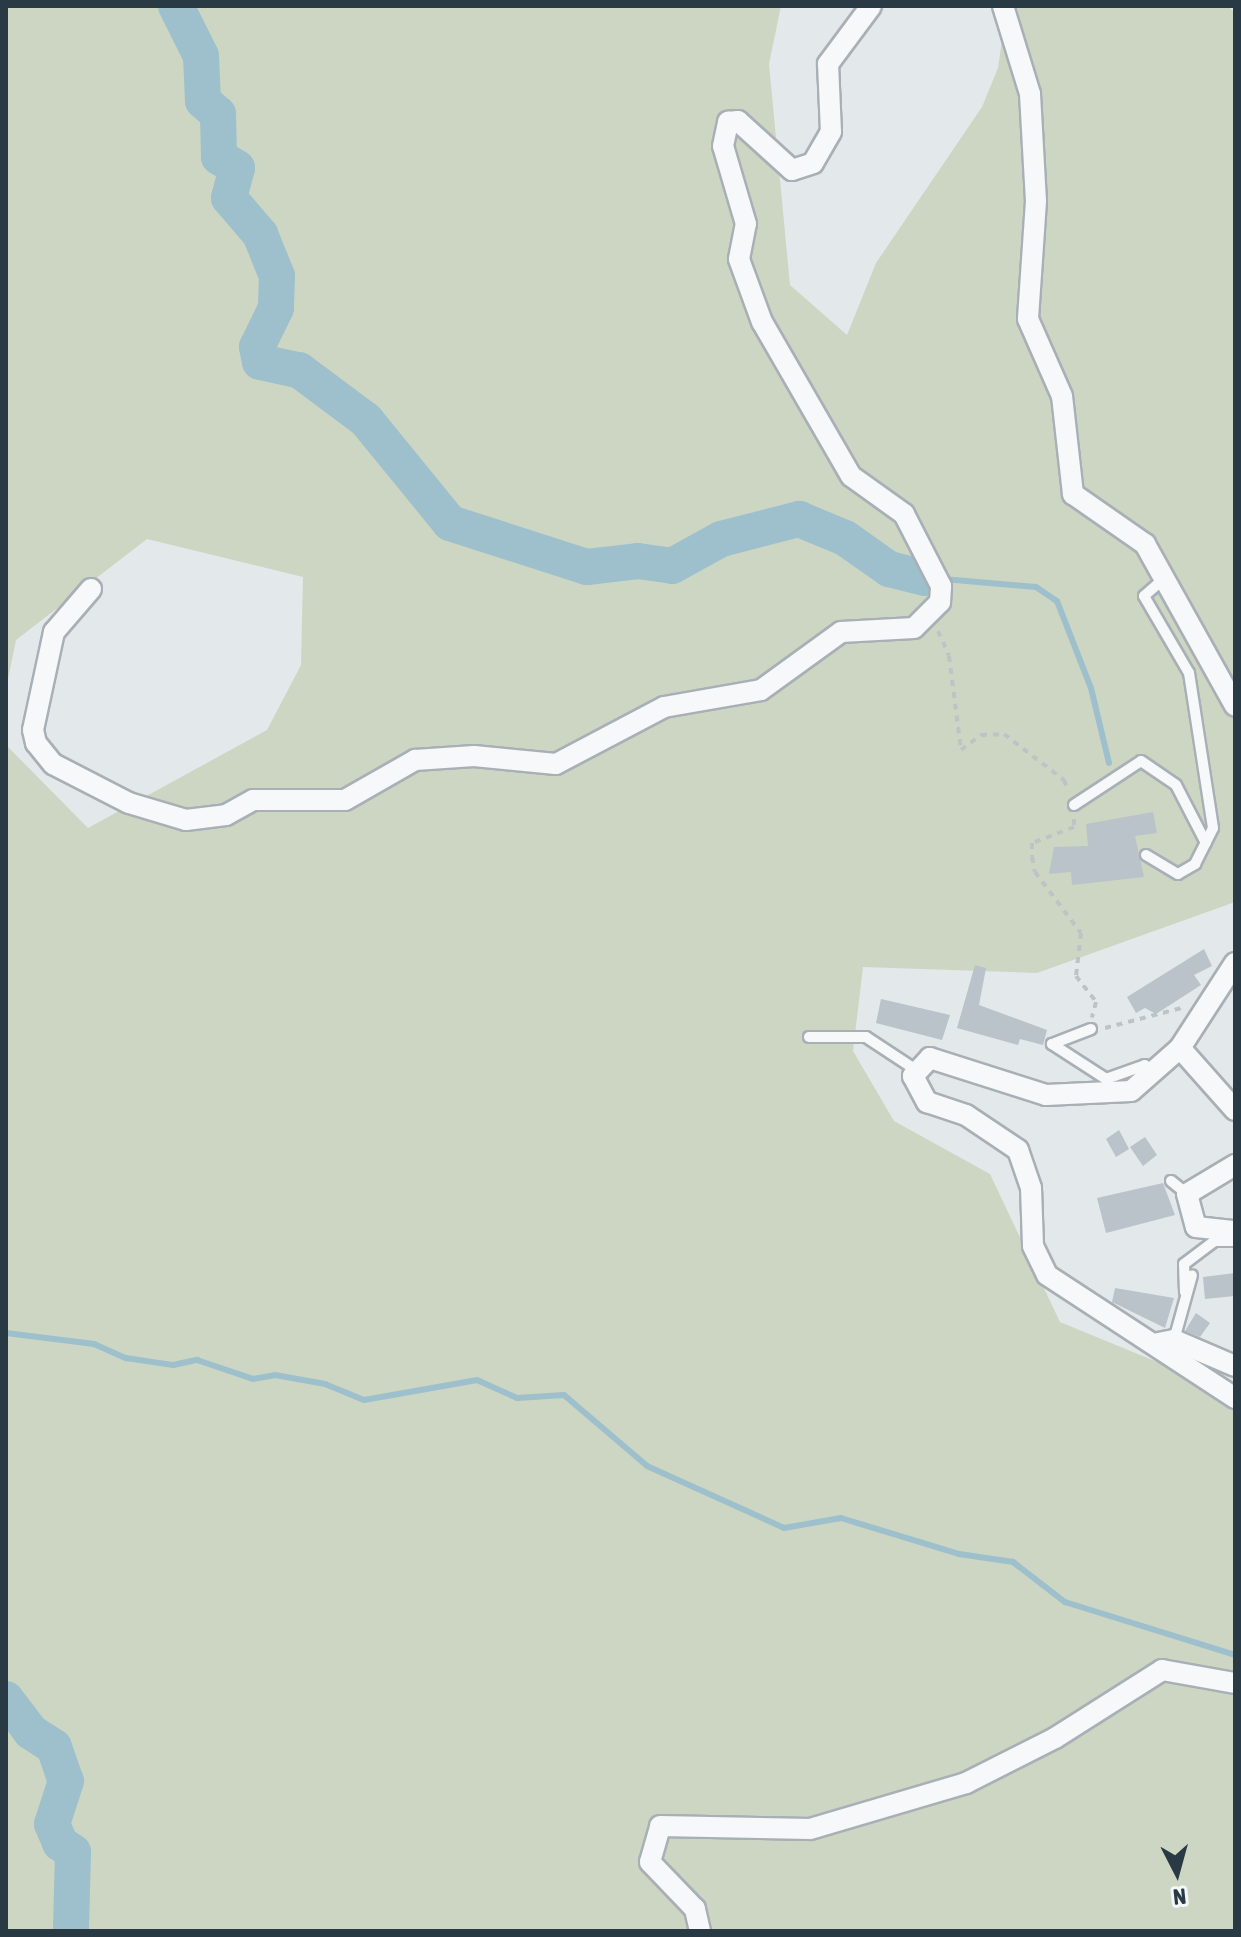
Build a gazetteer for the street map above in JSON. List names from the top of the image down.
{
  "north": "bottom"
}
